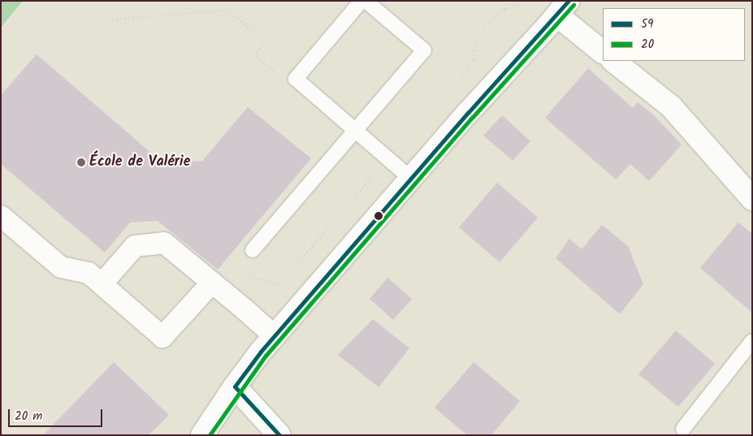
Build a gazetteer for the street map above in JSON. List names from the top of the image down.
{
  "places": ["École de Valérie"],
  "lines": ["transit line 59", "transit line 20"],
  "legend": ["59", "20"],
  "scale_bar": "20 m"
}
